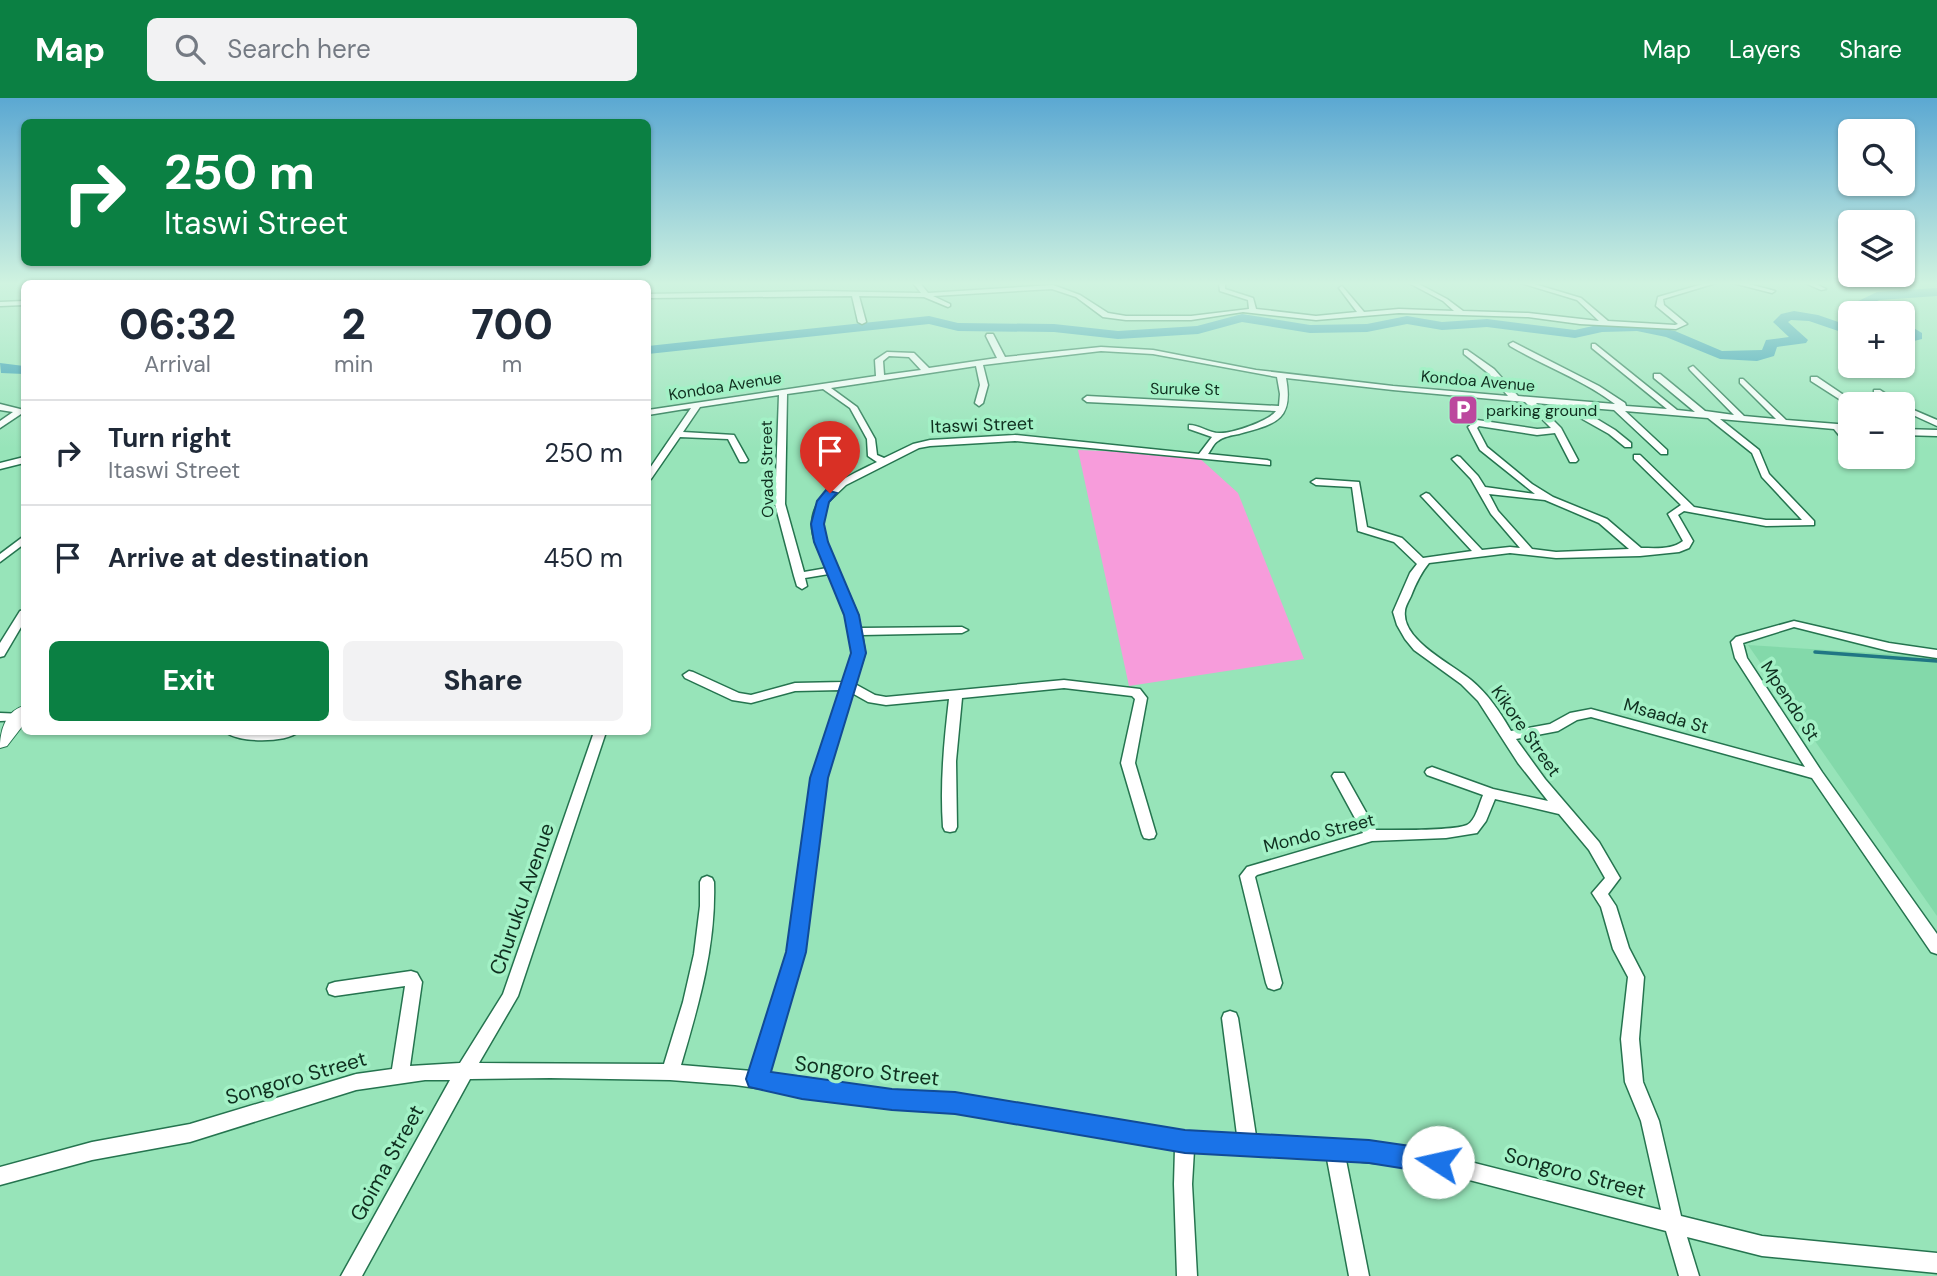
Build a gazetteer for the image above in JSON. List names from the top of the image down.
{
  "streets": {
    "street": [
      "Kondoa Avenue",
      "Suruke St",
      "Itaswi Street",
      "Ovada Street",
      "Mpendo St",
      "Msaada St",
      "Kikore Street",
      "Mondo Street",
      "Churuku Avenue",
      "Songoro Street",
      "Goima Street"
    ]
  },
  "crossings": [
    ["Kondoa Avenue", "Ovada Street"],
    ["Itaswi Street", "Songoro Street"],
    ["Mpendo St", "Msaada St"],
    ["Msaada St", "Kikore Street"],
    ["Kikore Street", "Songoro Street"],
    ["Churuku Avenue", "Songoro Street"],
    ["Churuku Avenue", "Goima Street"],
    ["Songoro Street", "Goima Street"]
  ],
  "places": {
    "parking": ["parking ground"]
  },
  "page": {
    "header": "Map",
    "search": "Search here",
    "nav": ["Map", "Layers", "Share"],
    "map_buttons": ["+", "−"],
    "turn": ["250 m", "Itaswi Street"],
    "eta": [
      "06:32",
      "Arrival",
      "2",
      "min",
      "700",
      "m"
    ],
    "list": [
      {
        "name": "Turn right",
        "note": "Itaswi Street",
        "value": "250 m"
      },
      {
        "name": "Arrive at destination",
        "value": "450 m"
      }
    ],
    "buttons": ["Exit", "Share"]
  }
}
